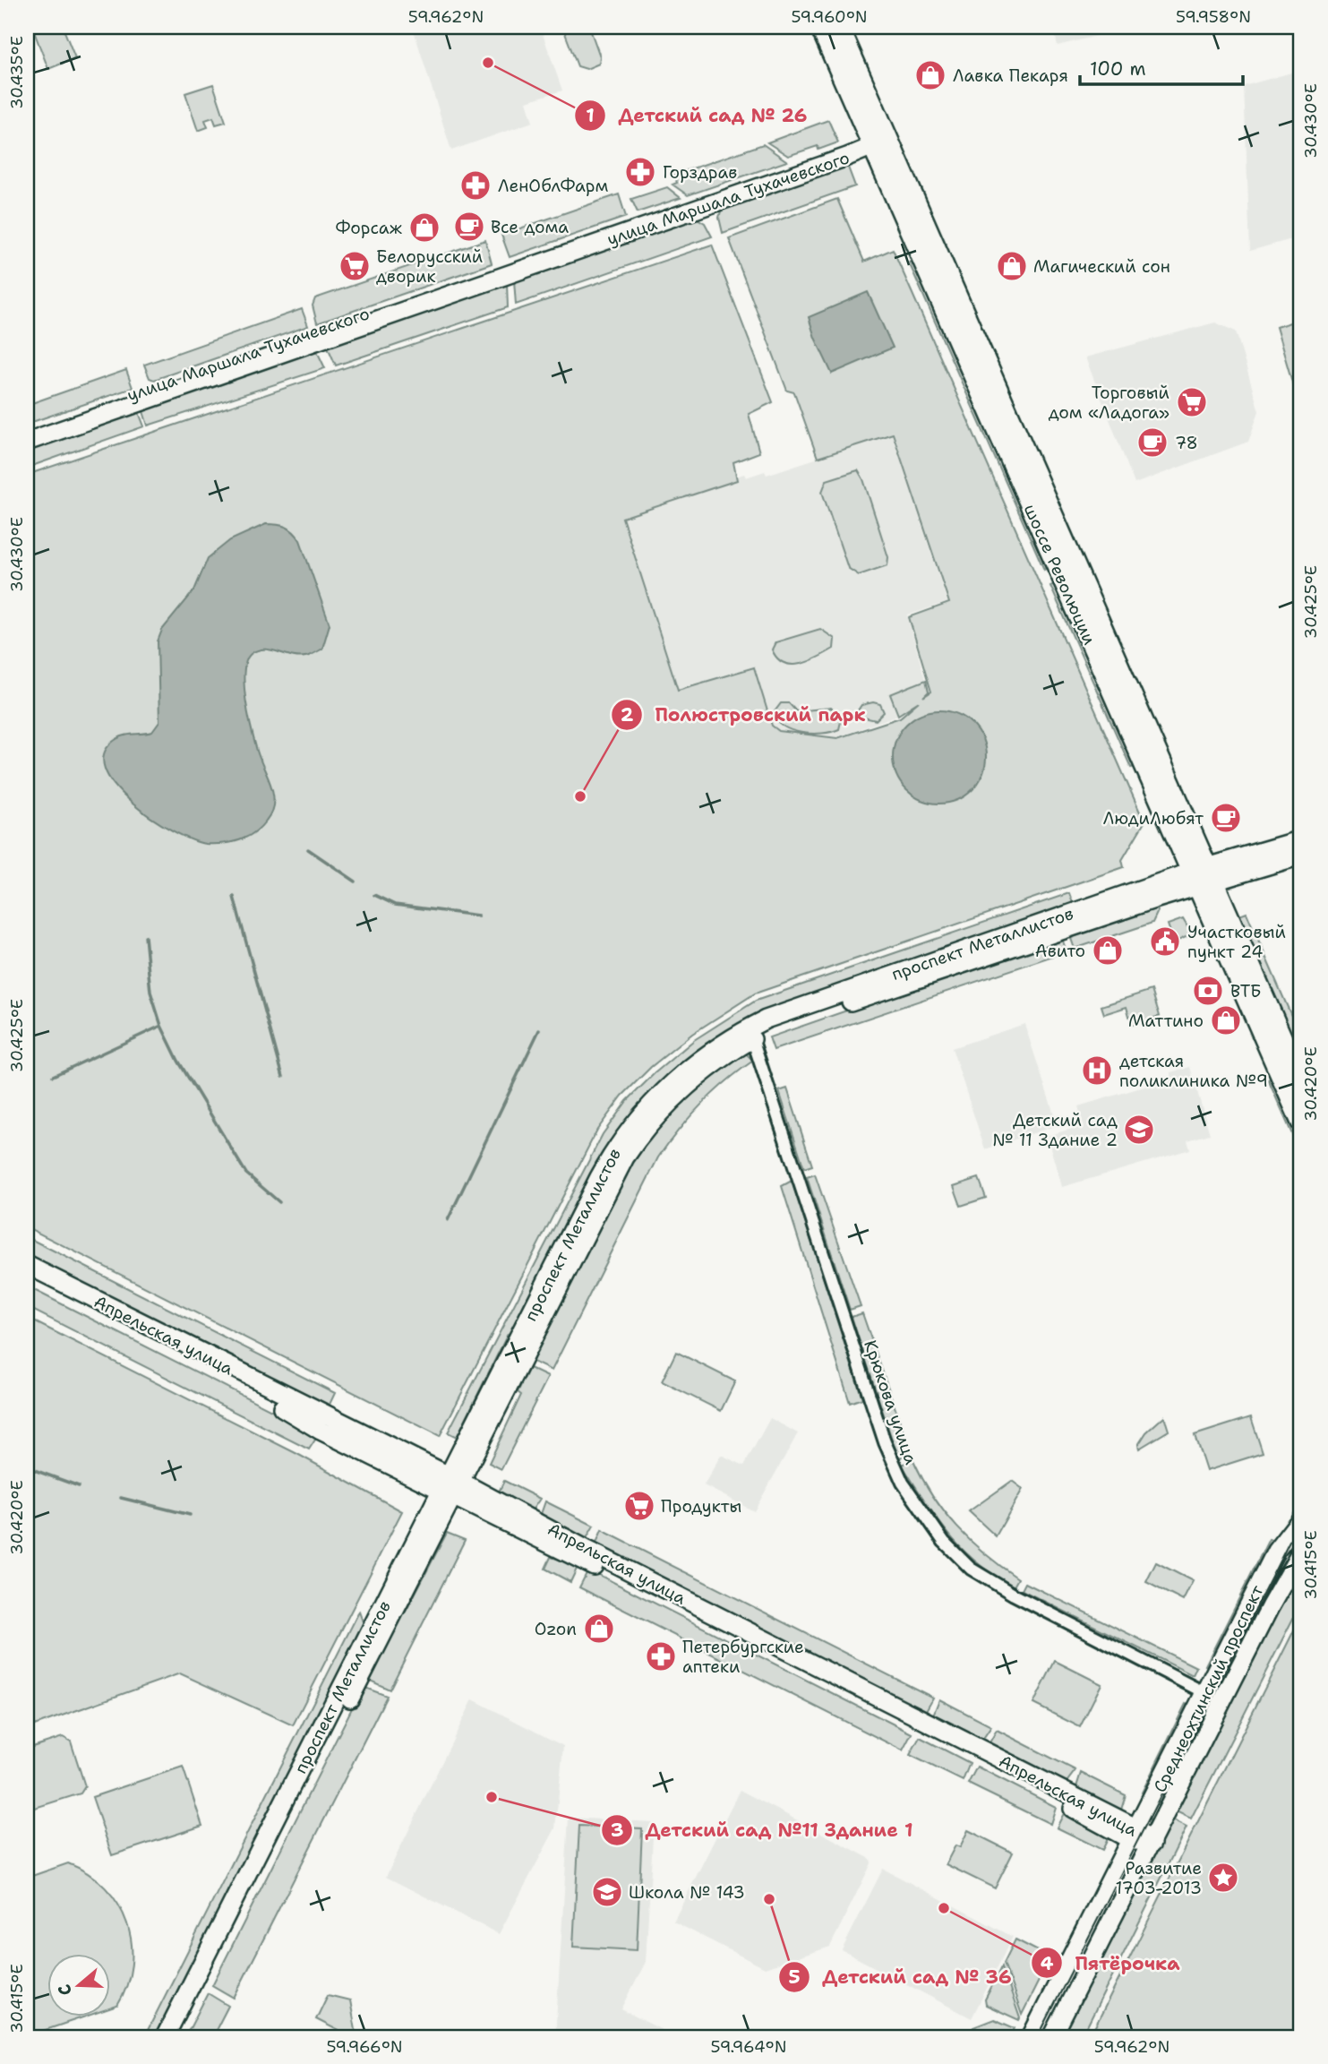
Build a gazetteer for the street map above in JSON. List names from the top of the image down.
{
  "streets": {
    "main road": ["шоссе Революции"],
    "street": [
      "улица Маршала Тухачевского",
      "проспект Металлистов",
      "Апрельская улица",
      "Крюкова улица",
      "Среднеохтинский проспект"
    ]
  },
  "crossings": [
    ["улица Маршала Тухачевского", "шоссе Революции"],
    ["шоссе Революции", "проспект Металлистов"],
    ["проспект Металлистов", "Апрельская улица"],
    ["проспект Металлистов", "Крюкова улица"],
    ["Апрельская улица", "Среднеохтинский проспект"],
    ["Крюкова улица", "Среднеохтинский проспект"]
  ],
  "places": {
    "other": [
      "Детский сад № 26",
      "Полюстровский парк",
      "Детский сад №11 Здание 1",
      "Детский сад № 36",
      "Пятёрочка"
    ],
    "shop": [
      "Лавка Пекаря",
      "Форсаж",
      "Магический сон",
      "Авито",
      "Маттино",
      "Ozon"
    ],
    "pharmacy": ["Горздрав", "ЛенОблФарм", "Петербургские аптеки"],
    "cafe": ["Все дома", "78", "ЛюдиЛюбят"],
    "supermarket": ["Белорусский дворик", "Торговый дом «Ладога»", "Продукты"],
    "public building": ["Участковый пункт 24"],
    "bank": ["ВТБ"],
    "hospital": ["детская поликлиника №9"],
    "school or university": ["Детский сад № 11 Здание 2", "Школа № 143"],
    "place": ["Развитие 1703-2013"]
  },
  "scale_bar": "100 m",
  "north": "left",
  "coordinates": [
    "59.962°N",
    "59.960°N",
    "59.958°N",
    "30.435°E",
    "30.430°E",
    "30.425°E",
    "30.420°E",
    "30.415°E",
    "59.966°N",
    "59.964°N"
  ]
}
